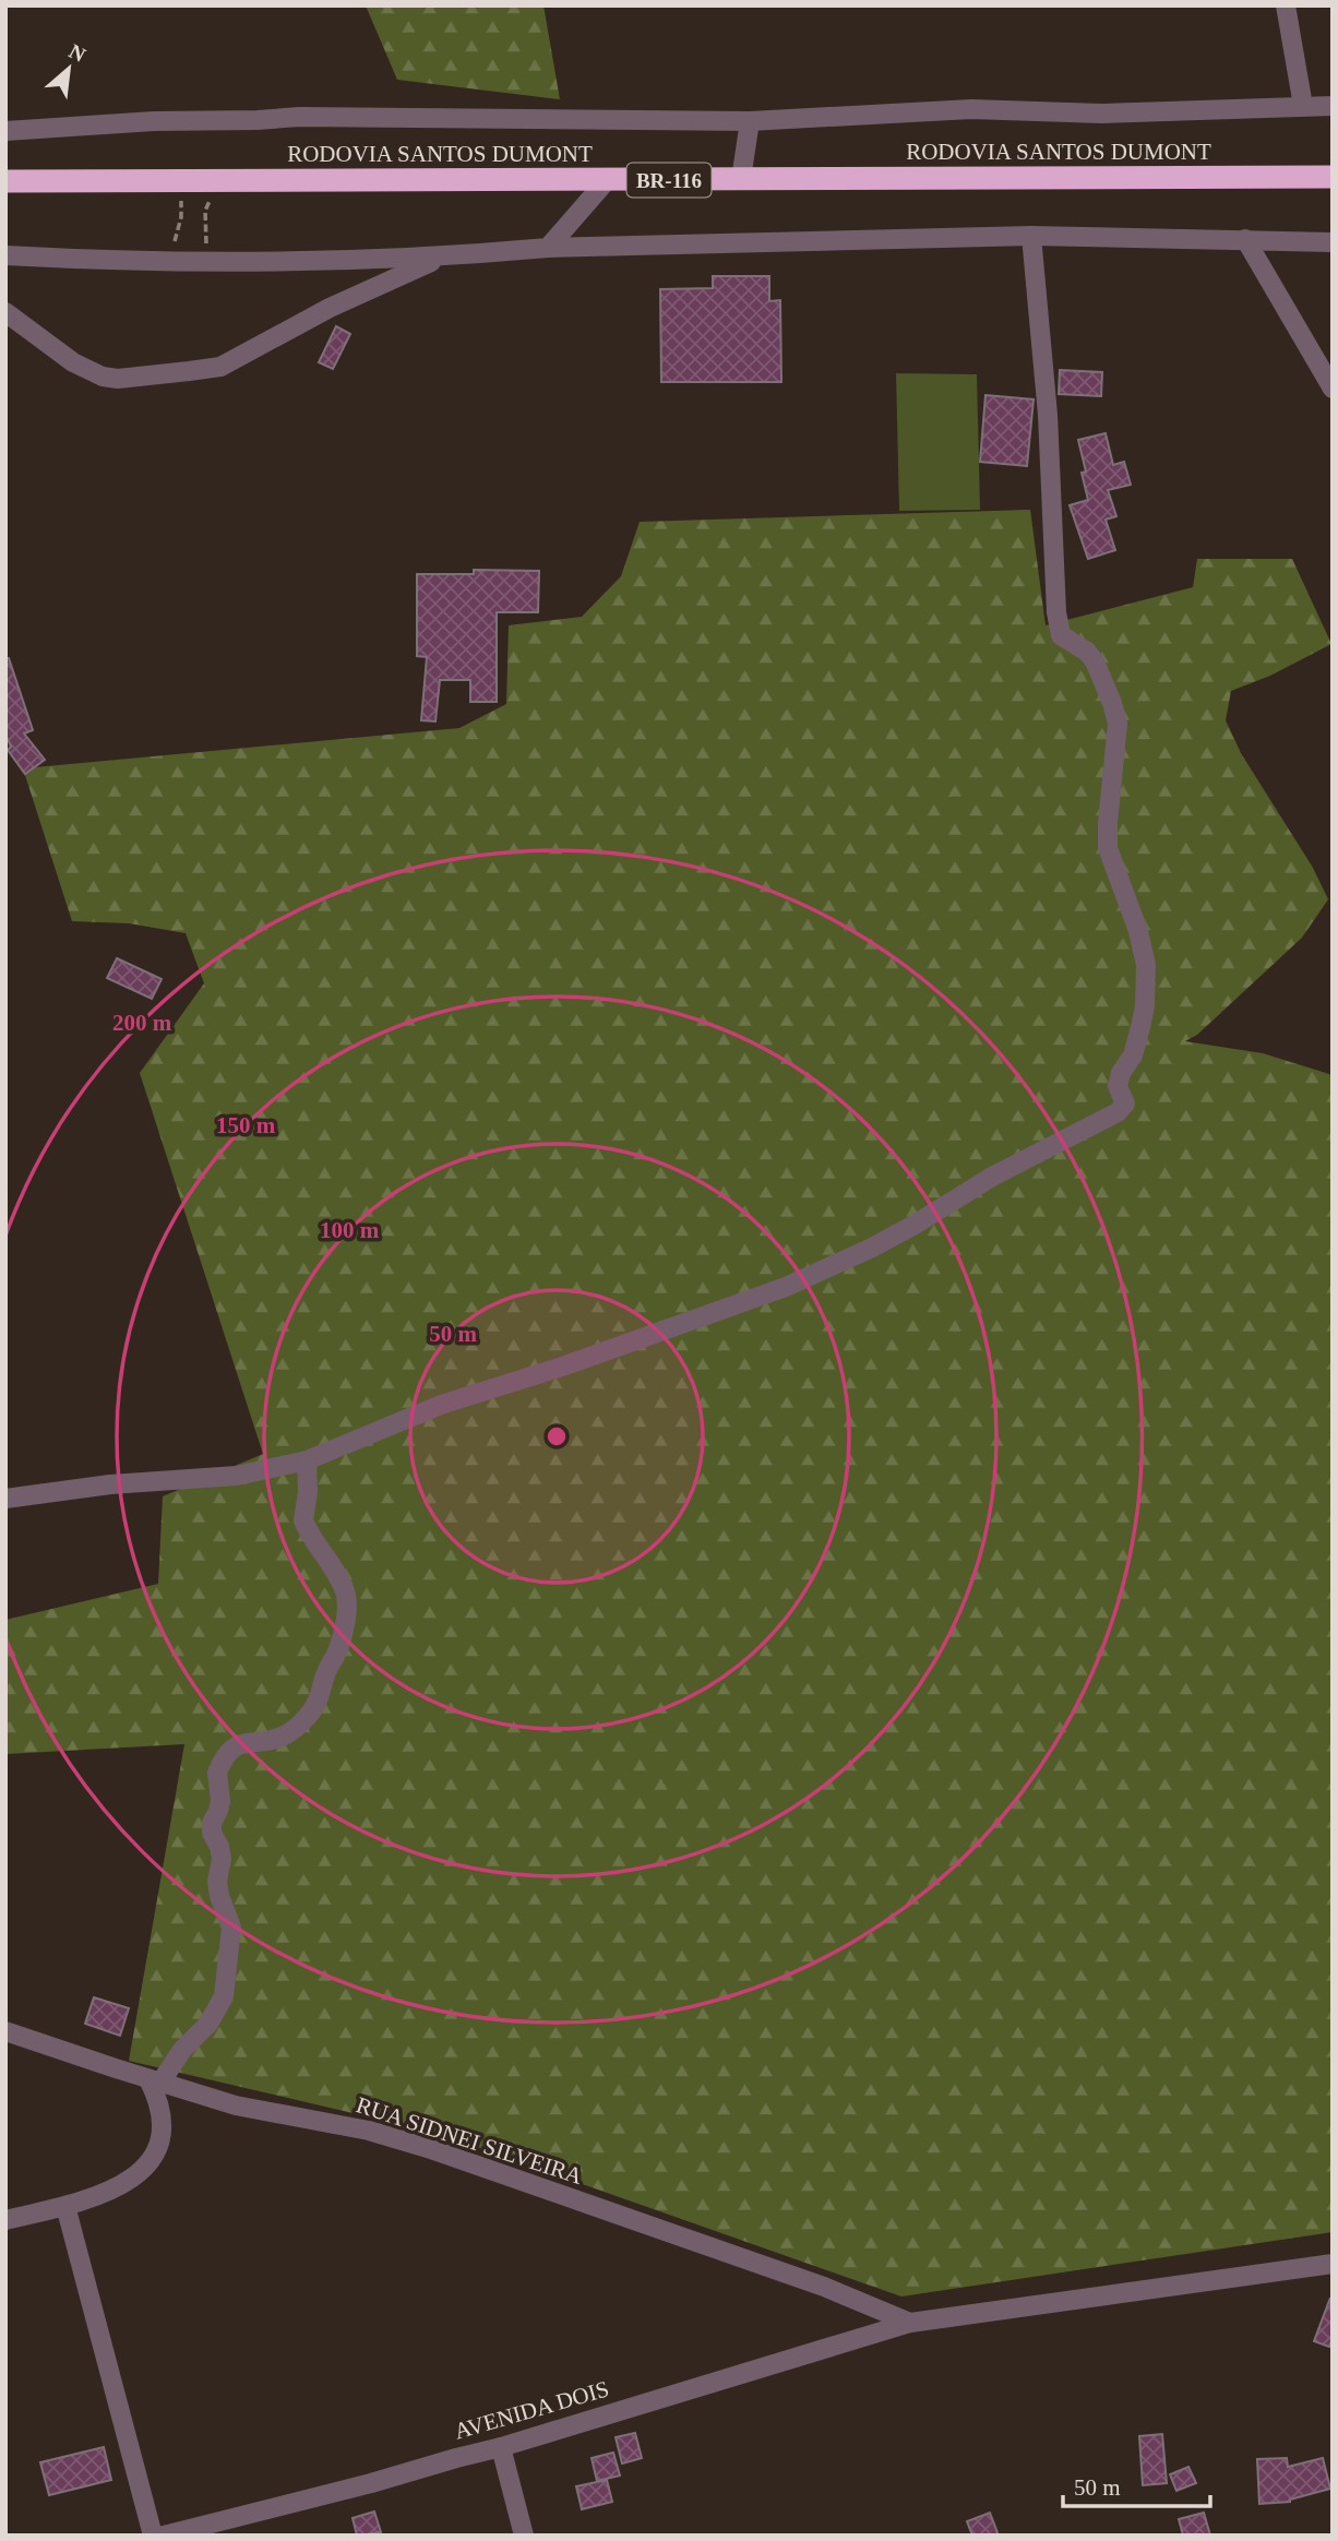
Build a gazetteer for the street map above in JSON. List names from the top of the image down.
{
  "streets": {
    "highway": ["RODOVIA SANTOS DUMONT", "BR-116"],
    "street": ["RUA SIDNEI SILVEIRA", "AVENIDA DOIS"]
  },
  "crossings": [
    ["RUA SIDNEI SILVEIRA", "AVENIDA DOIS"]
  ],
  "scale_bar": "50 m",
  "north": "top right",
  "rings": [
    "200 m",
    "150 m",
    "100 m",
    "50 m"
  ]
}
